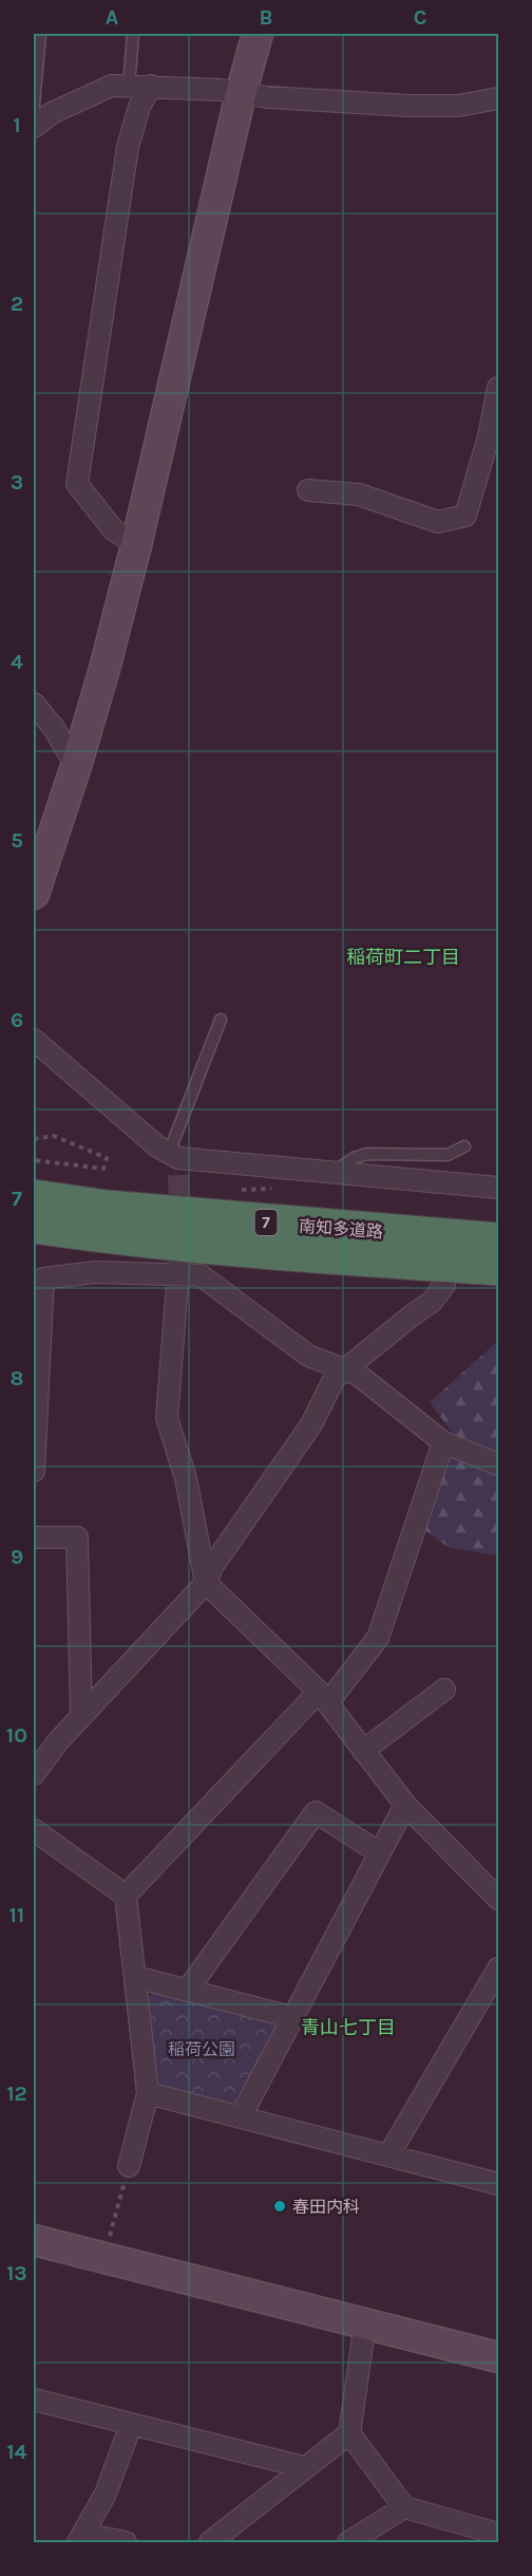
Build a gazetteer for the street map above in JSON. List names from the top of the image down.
{
  "streets": {
    "highway": ["7", "南知多道路"]
  },
  "districts": ["稲荷町二丁目", "青山七丁目"],
  "parks": ["稲荷公園"],
  "places": ["春田内科"],
  "grid": {
    "columns": ["A", "B", "C"],
    "rows": [
      "1",
      "2",
      "3",
      "4",
      "5",
      "6",
      "7",
      "8",
      "9",
      "10",
      "11",
      "12",
      "13",
      "14"
    ]
  }
}
